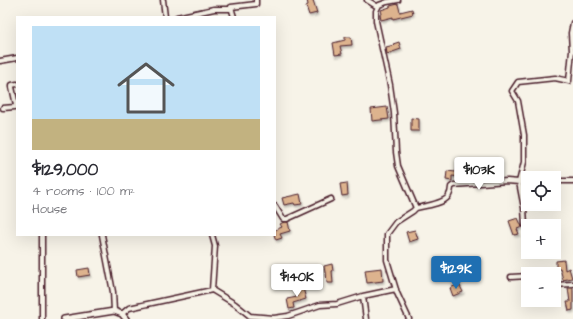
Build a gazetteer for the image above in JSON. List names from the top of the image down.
{
  "page": {
    "list": [
      {
        "name": "$129,000",
        "note": "4 rooms · 100 m² · House"
      }
    ],
    "price": ["$103K", "$129K", "$140K"],
    "map_buttons": ["+", "−"]
  }
}
